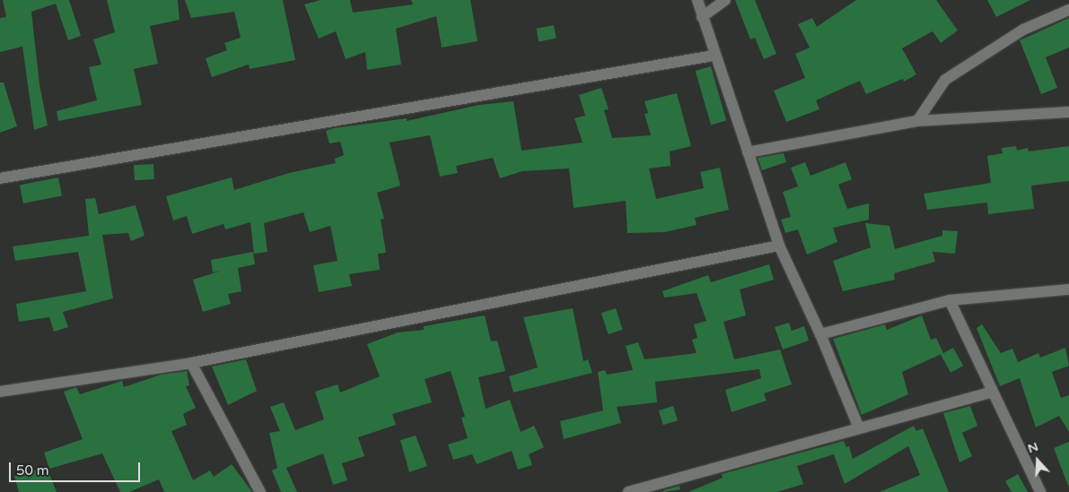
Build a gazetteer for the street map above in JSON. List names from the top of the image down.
{
  "scale_bar": "50 m",
  "north": "top"
}
